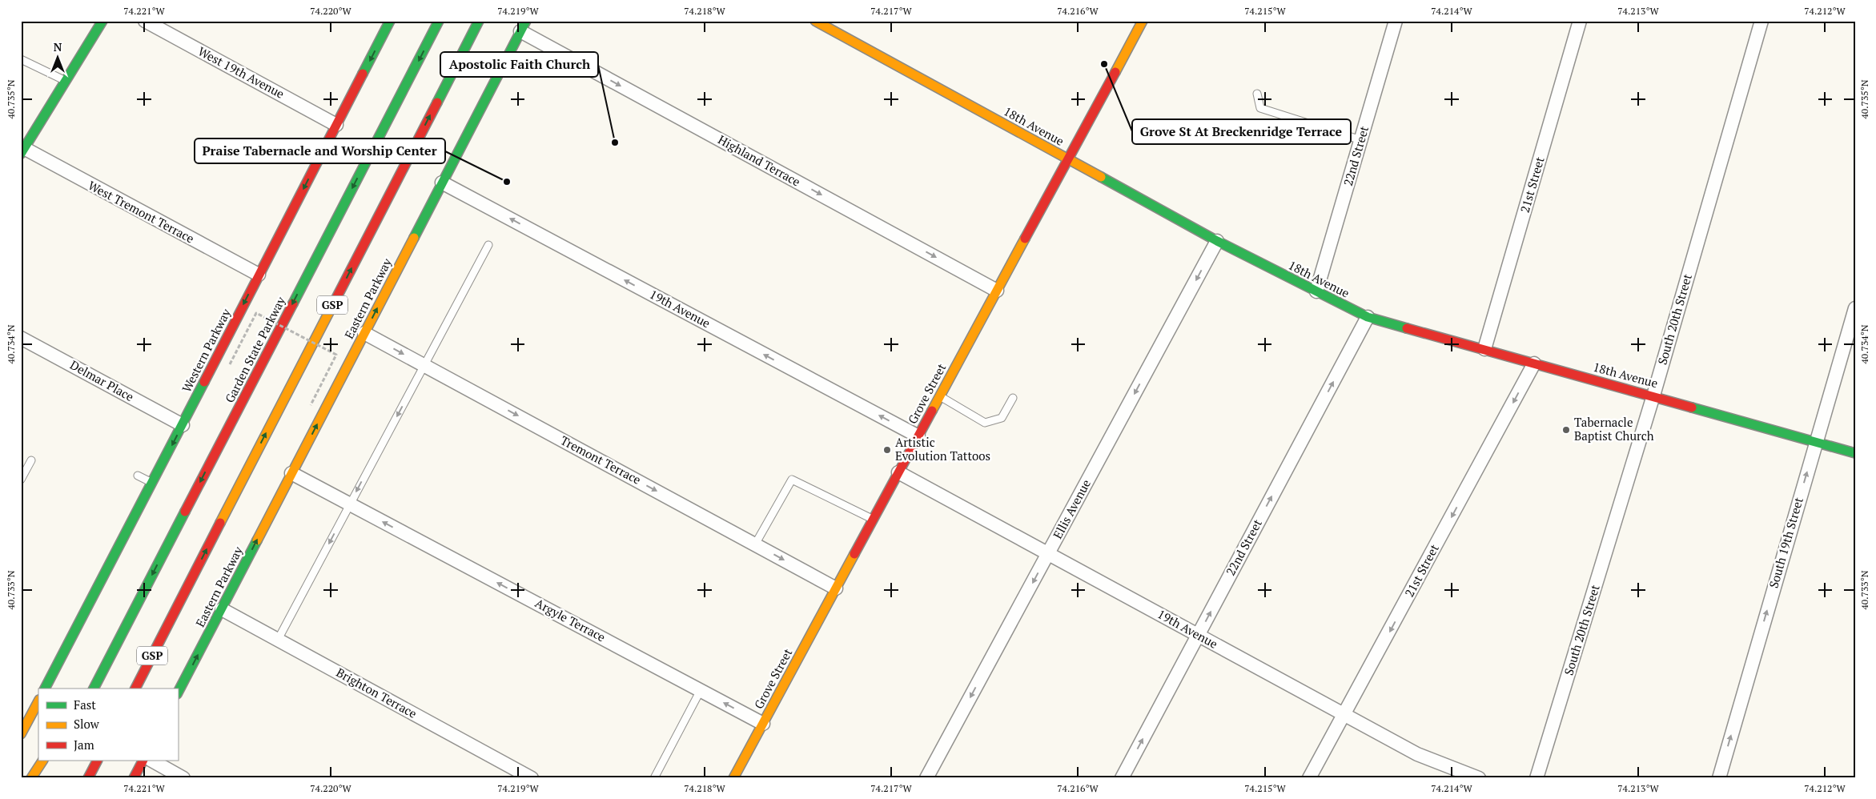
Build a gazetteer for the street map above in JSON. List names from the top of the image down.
{
  "streets": {
    "main road": [
      "18th Avenue",
      "Eastern Parkway",
      "GSP",
      "Garden State Parkway",
      "Western Parkway",
      "Grove Street"
    ],
    "street": [
      "West 19th Avenue",
      "22nd Street",
      "Highland Terrace",
      "21st Street",
      "West Tremont Terrace",
      "19th Avenue",
      "South 20th Street",
      "Delmar Place",
      "Tremont Terrace",
      "Ellis Avenue",
      "South 19th Street",
      "Argyle Terrace",
      "Brighton Terrace"
    ]
  },
  "crossings": [
    ["West 19th Avenue", "Western Parkway"],
    ["18th Avenue", "22nd Street"],
    ["18th Avenue", "21st Street"],
    ["18th Avenue", "South 20th Street"],
    ["18th Avenue", "Grove Street"],
    ["18th Avenue", "Ellis Avenue"],
    ["18th Avenue", "South 19th Street"],
    ["22nd Street", "19th Avenue"],
    ["Highland Terrace", "Eastern Parkway"],
    ["Highland Terrace", "Grove Street"],
    ["21st Street", "19th Avenue"],
    ["West Tremont Terrace", "Western Parkway"],
    ["Eastern Parkway", "19th Avenue"],
    ["Eastern Parkway", "Tremont Terrace"],
    ["Eastern Parkway", "Argyle Terrace"],
    ["Eastern Parkway", "Brighton Terrace"],
    ["19th Avenue", "Grove Street"],
    ["19th Avenue", "Ellis Avenue"],
    ["Western Parkway", "Delmar Place"],
    ["Grove Street", "Tremont Terrace"],
    ["Grove Street", "Argyle Terrace"]
  ],
  "one_way": [
    "22nd Street",
    "Highland Terrace",
    "21st Street",
    "19th Avenue",
    "Tremont Terrace",
    "Ellis Avenue",
    "South 19th Street",
    "Argyle Terrace"
  ],
  "places": [
    "Grove St At Breckenridge Terrace",
    "Apostolic Faith Church",
    "Praise Tabernacle and Worship Center",
    "Tabernacle Baptist Church",
    "Artistic Evolution Tattoos"
  ],
  "legend": ["Fast", "Slow", "Jam"],
  "north": "top",
  "coordinates": [
    "74.221°W",
    "74.220°W",
    "74.219°W",
    "74.218°W",
    "74.217°W",
    "74.216°W",
    "74.215°W",
    "74.214°W",
    "74.213°W",
    "74.212°W",
    "40.735°N",
    "40.734°N",
    "40.733°N"
  ]
}
